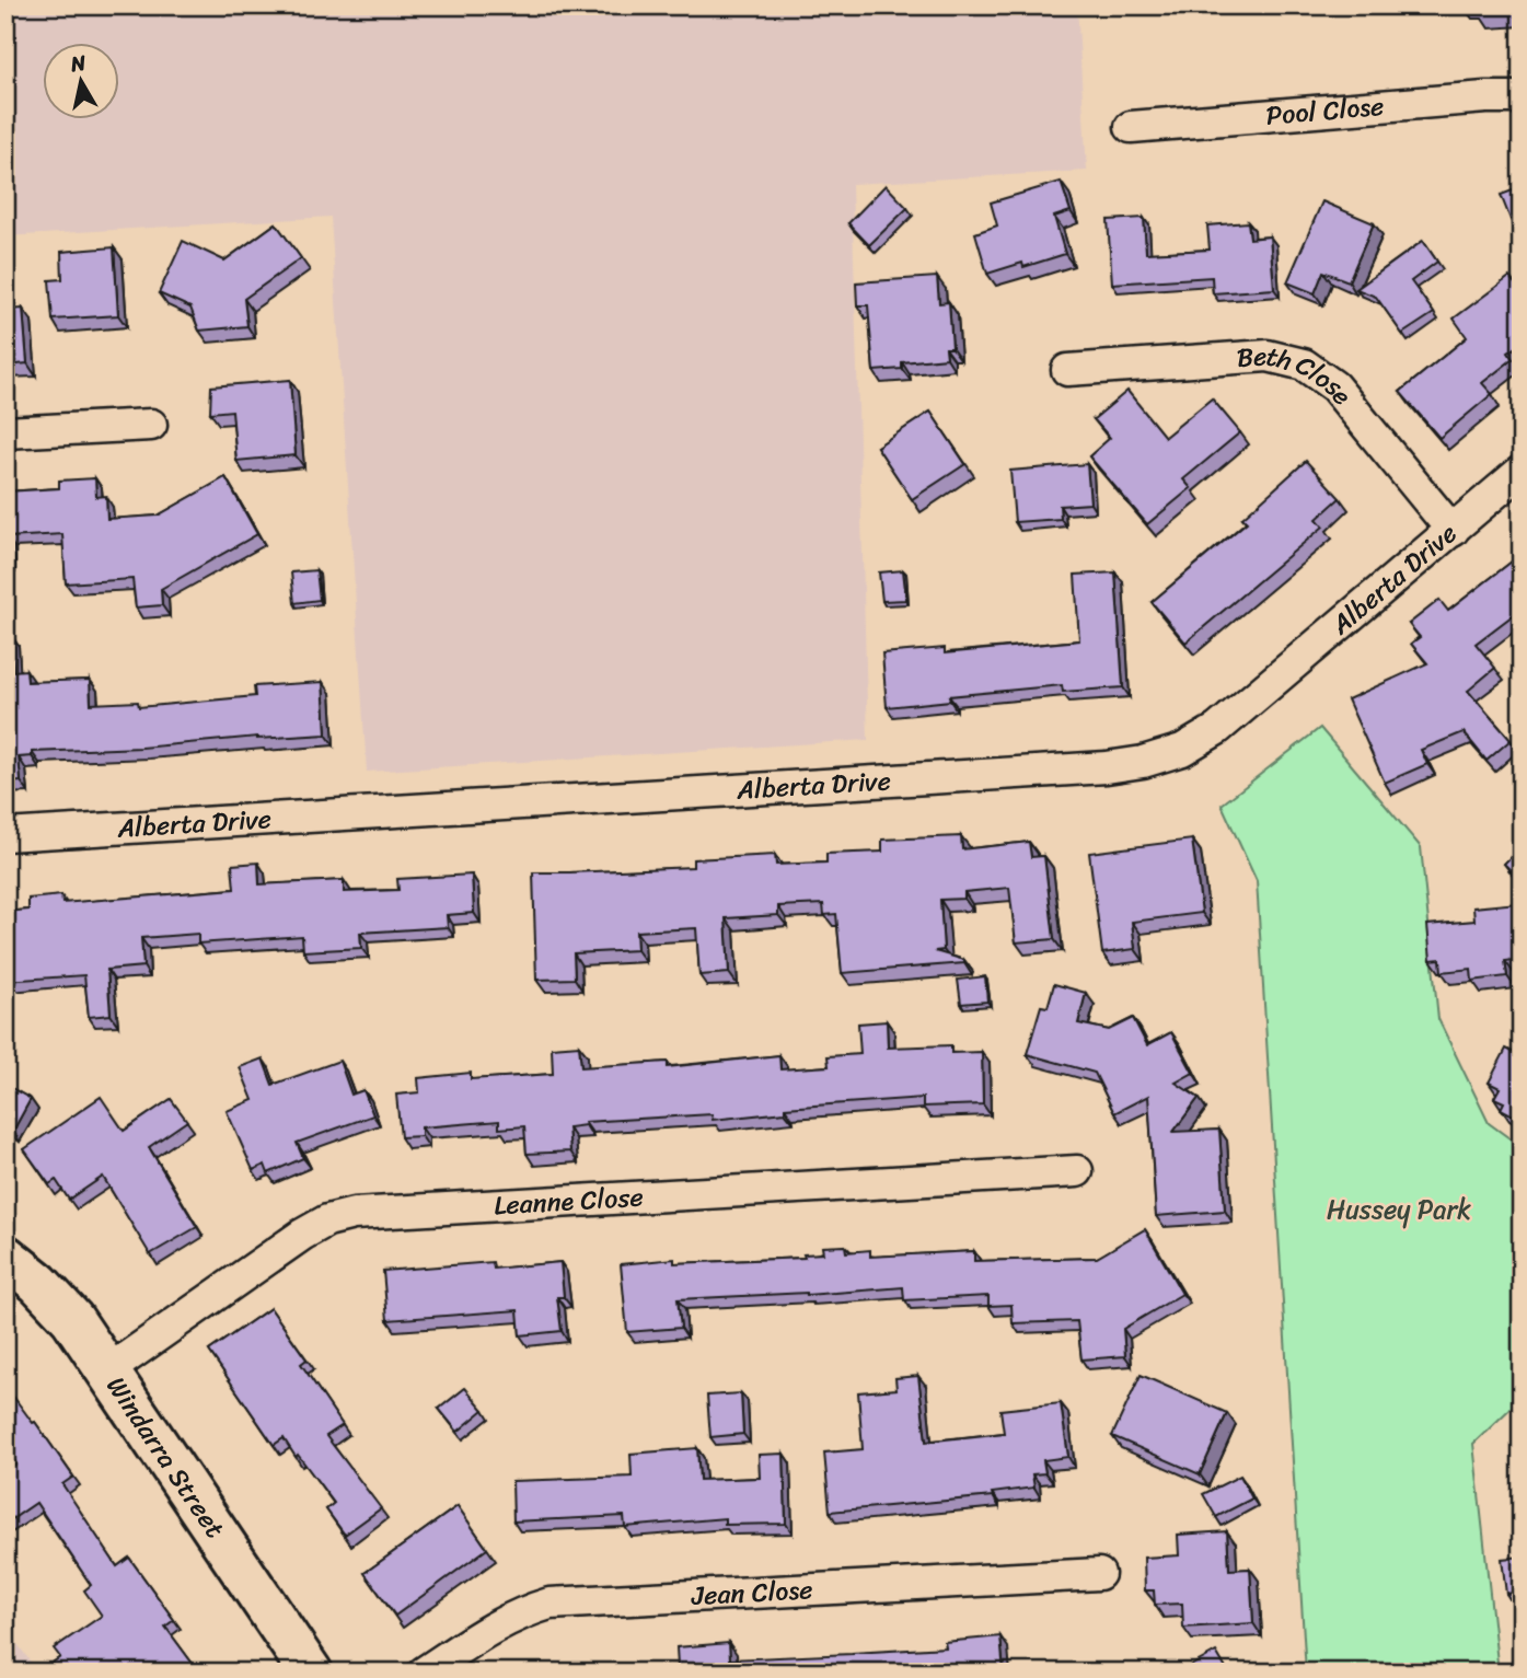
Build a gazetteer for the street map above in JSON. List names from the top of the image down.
{
  "streets": {
    "street": [
      "Pool Close",
      "Beth Close",
      "Alberta Drive",
      "Leanne Close",
      "Windarra Street",
      "Jean Close"
    ]
  },
  "crossings": [
    ["Beth Close", "Alberta Drive"],
    ["Leanne Close", "Windarra Street"]
  ],
  "parks": ["Hussey Park"],
  "north": "top"
}
